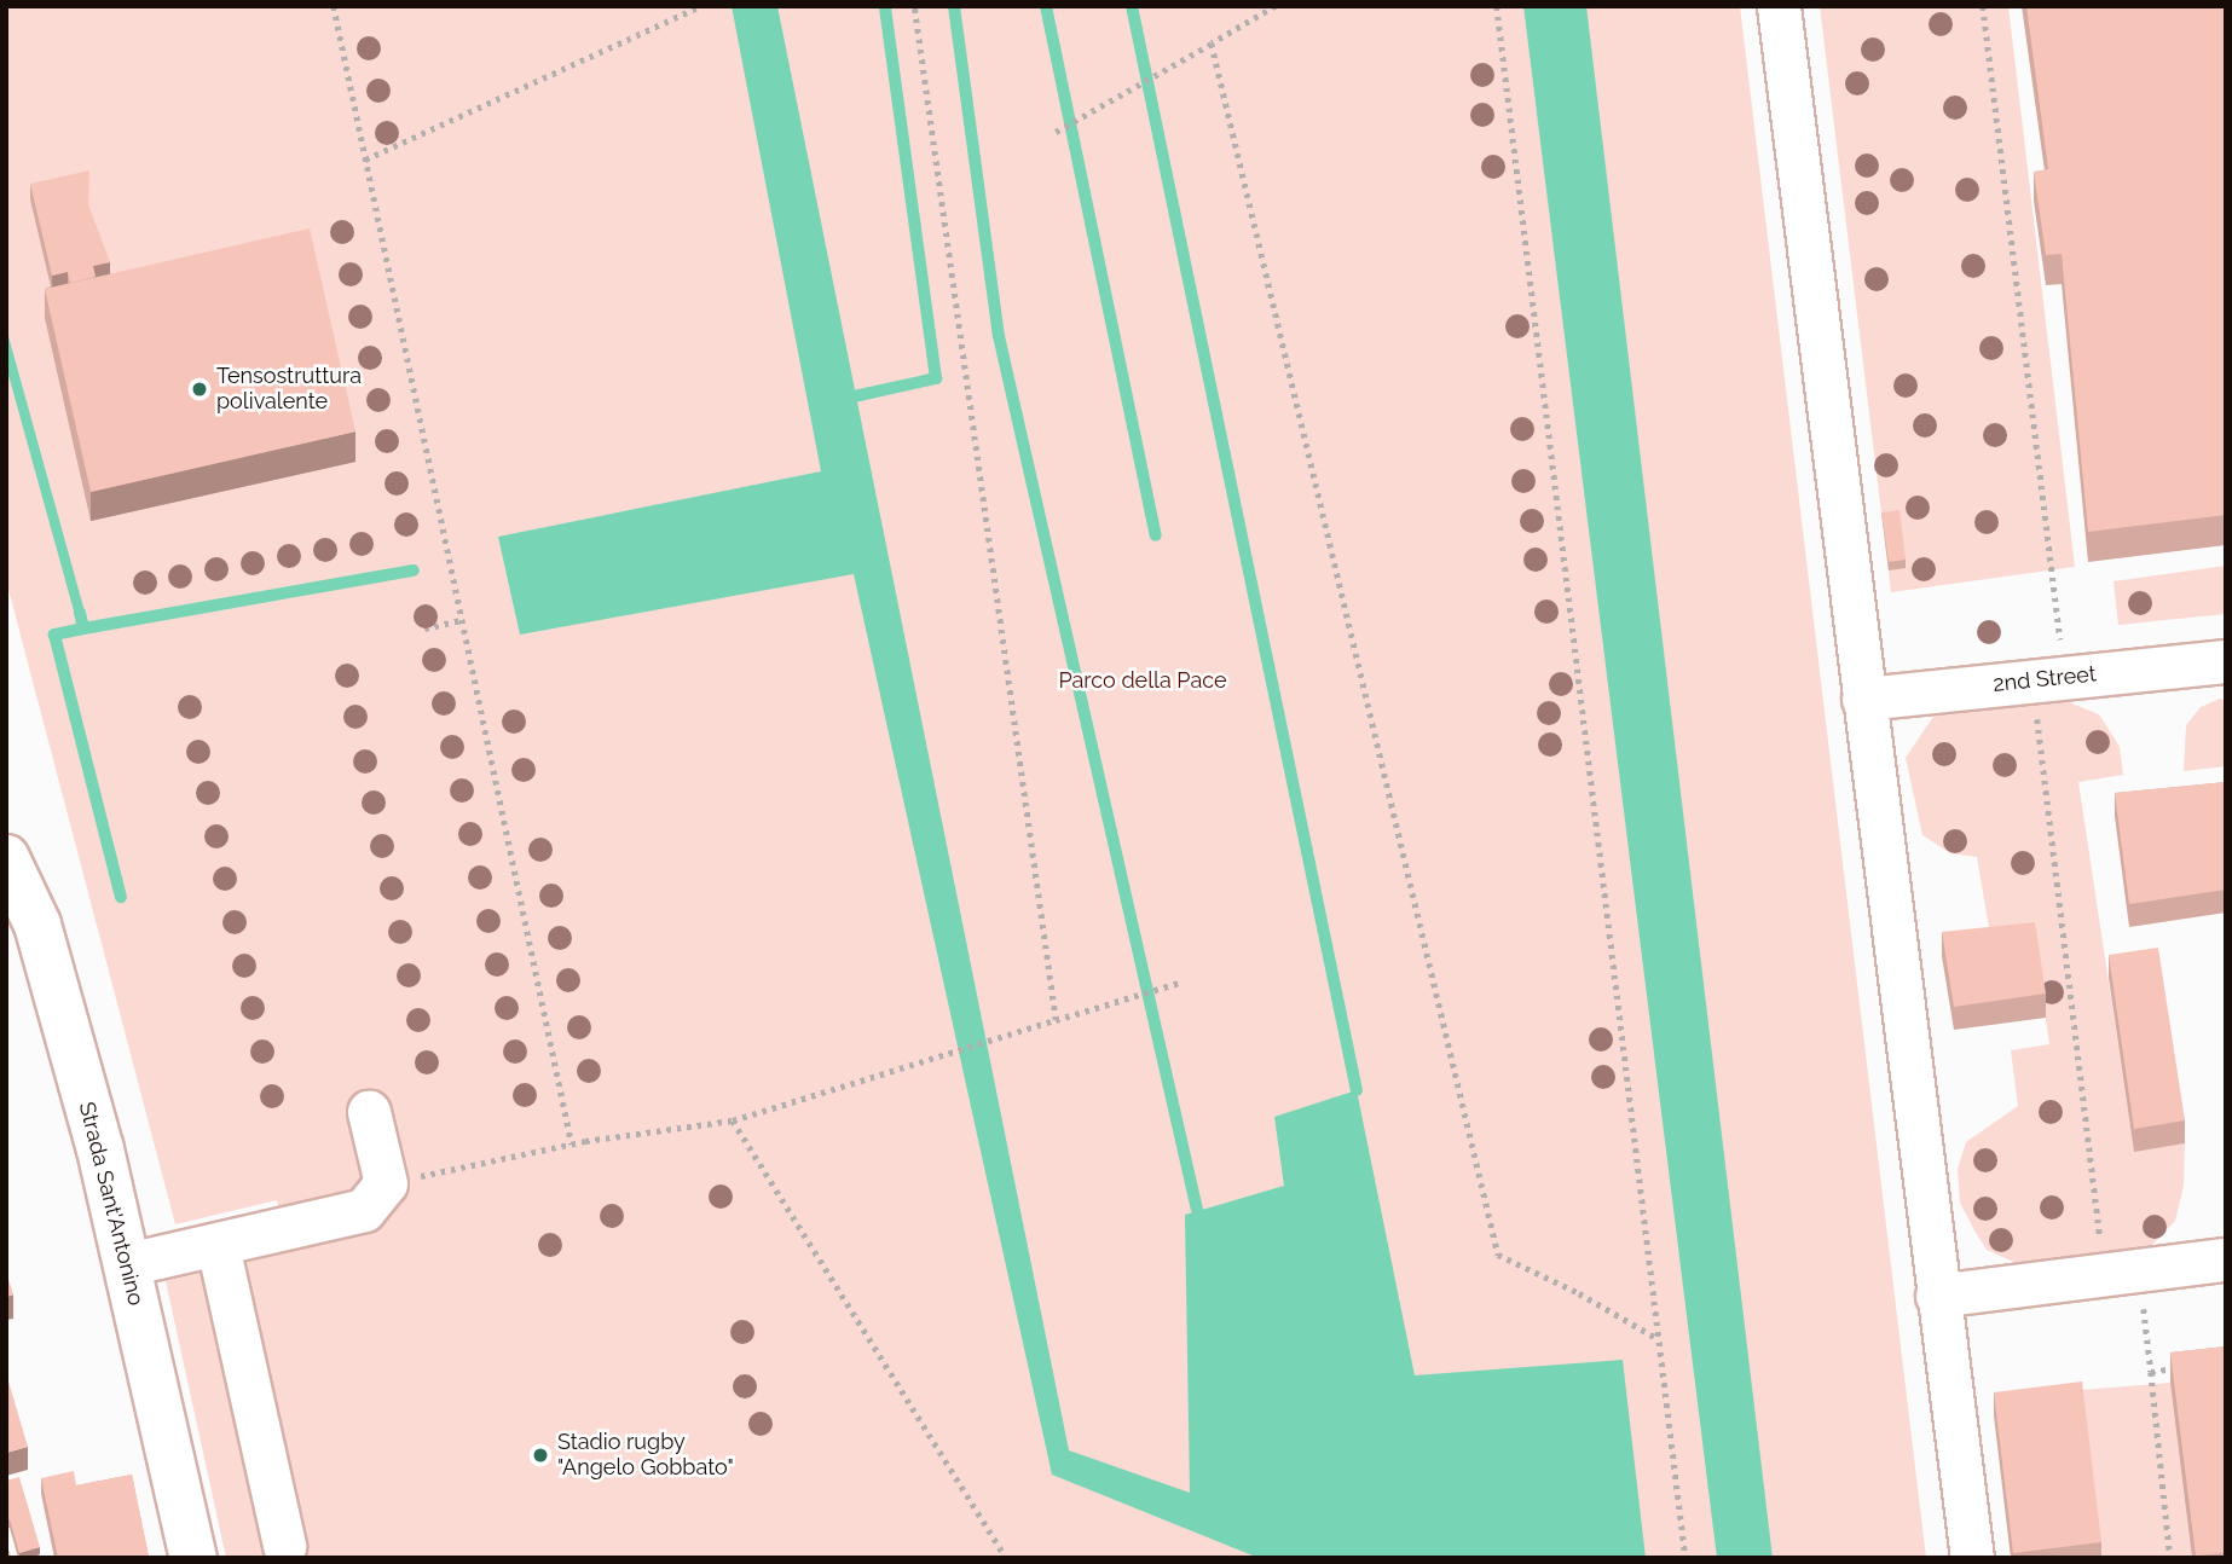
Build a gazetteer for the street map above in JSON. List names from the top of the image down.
{
  "streets": {
    "main road": ["Strada Sant'Antonino"],
    "lane": ["2nd Street"]
  },
  "parks": ["Parco della Pace"],
  "places": ["Tensostruttura polivalente", "Stadio rugby \"Angelo Gobbato\""]
}
